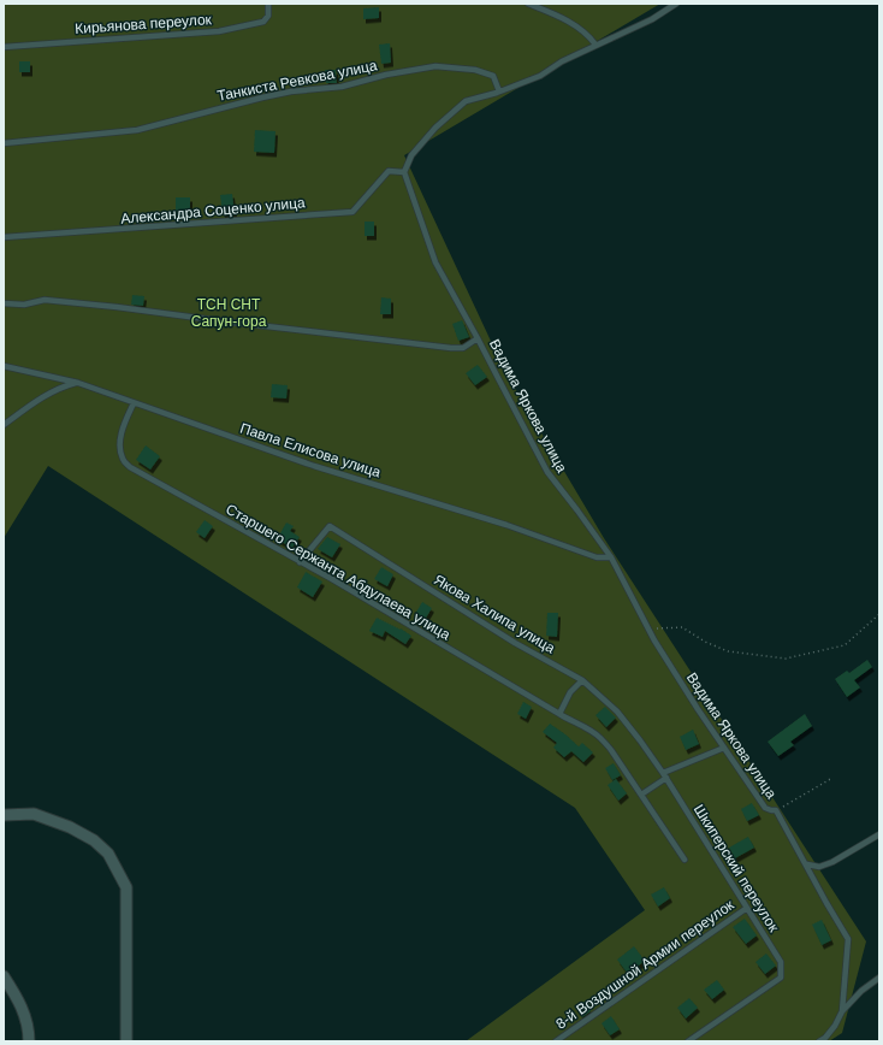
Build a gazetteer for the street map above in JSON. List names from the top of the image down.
{
  "streets": {
    "lane": [
      "Кирьянова переулок",
      "Танкиста Ревкова улица",
      "Александра Соценко улица",
      "Вадима Яркова улица",
      "Павла Елисова улица",
      "Старшего Сержанта Абдулаева улица",
      "Якова Халипа улица",
      "Шкиперский переулок",
      "8-й Воздушной Армии переулок"
    ]
  },
  "crossings": [
    ["Александра Соценко улица", "Вадима Яркова улица"],
    ["Вадима Яркова улица", "Павла Елисова улица"],
    ["Павла Елисова улица", "Старшего Сержанта Абдулаева улица"],
    ["Старшего Сержанта Абдулаева улица", "Якова Халипа улица"],
    ["Якова Халипа улица", "Шкиперский переулок"],
    ["Шкиперский переулок", "8-й Воздушной Армии переулок"]
  ],
  "parks": ["ТСН СНТ Сапун-гора"]
}
